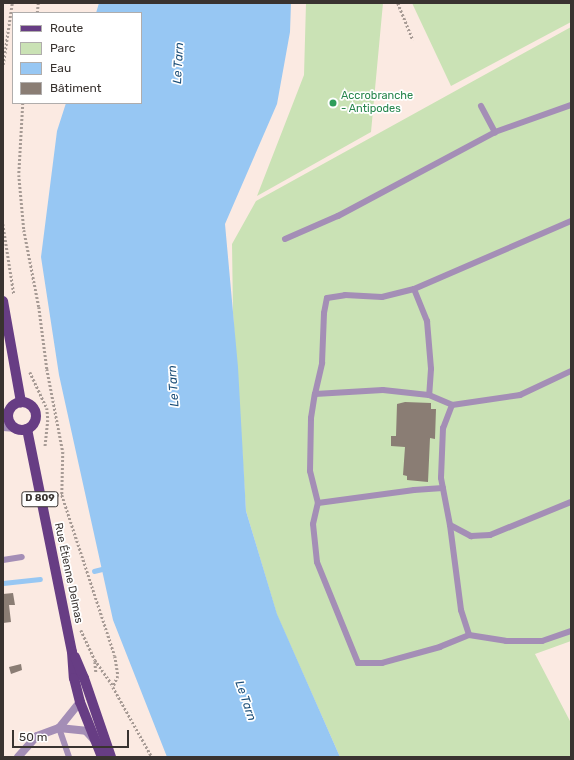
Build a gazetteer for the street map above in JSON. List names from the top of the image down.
{
  "streets": {
    "main road": ["D 809", "Rue Étienne Delmas"]
  },
  "water": ["Le Tarn"],
  "places": ["Accrobranche - Antipodes"],
  "legend": [
    "Route",
    "Parc",
    "Eau",
    "Bâtiment"
  ],
  "scale_bar": "50 m"
}
